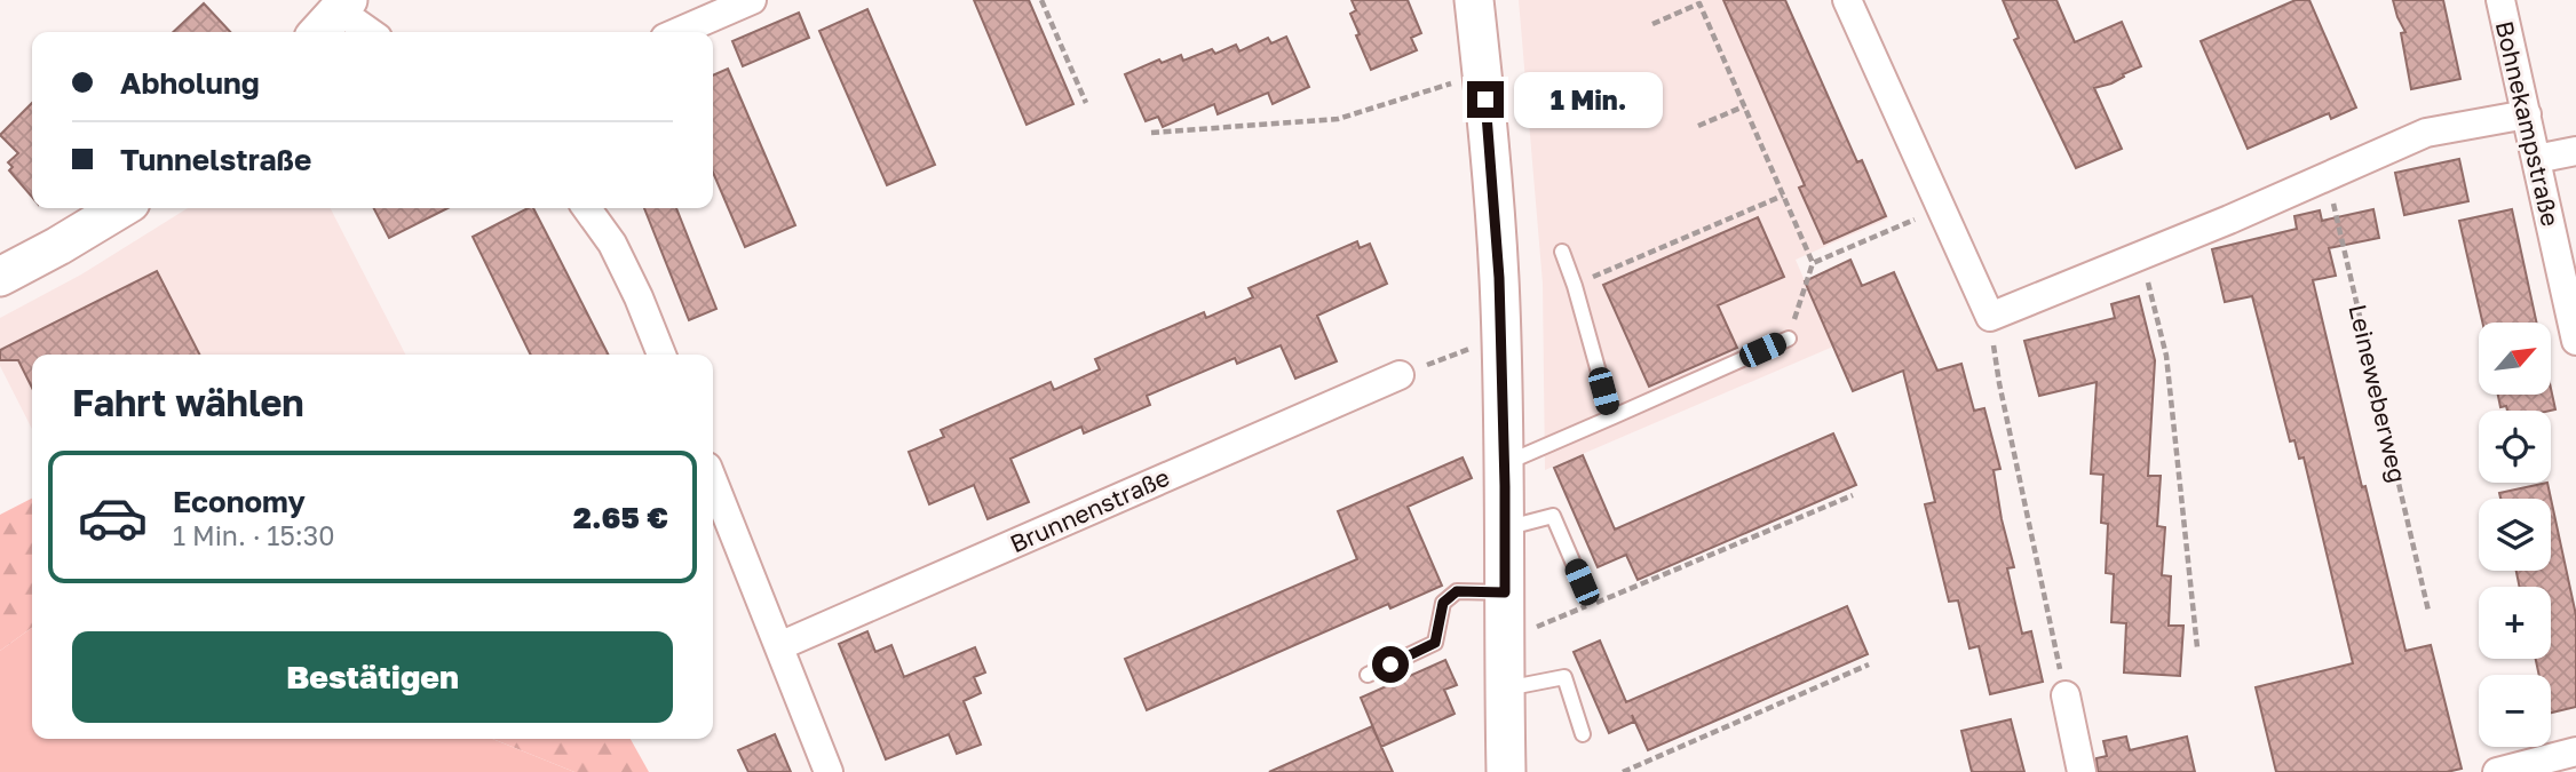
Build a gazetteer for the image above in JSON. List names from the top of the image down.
{
  "streets": {
    "street": ["Bohnekampstraße", "Brunnenstraße"],
    "path": ["Leineweberweg"]
  },
  "north": "top right",
  "page": {
    "banner": ["Abholung", "Tunnelstraße"],
    "bubble": "1 Min.",
    "map_buttons": ["+", "−"],
    "heading": "Fahrt wählen",
    "list": [
      {
        "name": "Economy",
        "note": "1 Min. · 15:30",
        "value": "2.65 €"
      }
    ],
    "buttons": "Bestätigen"
  }
}
